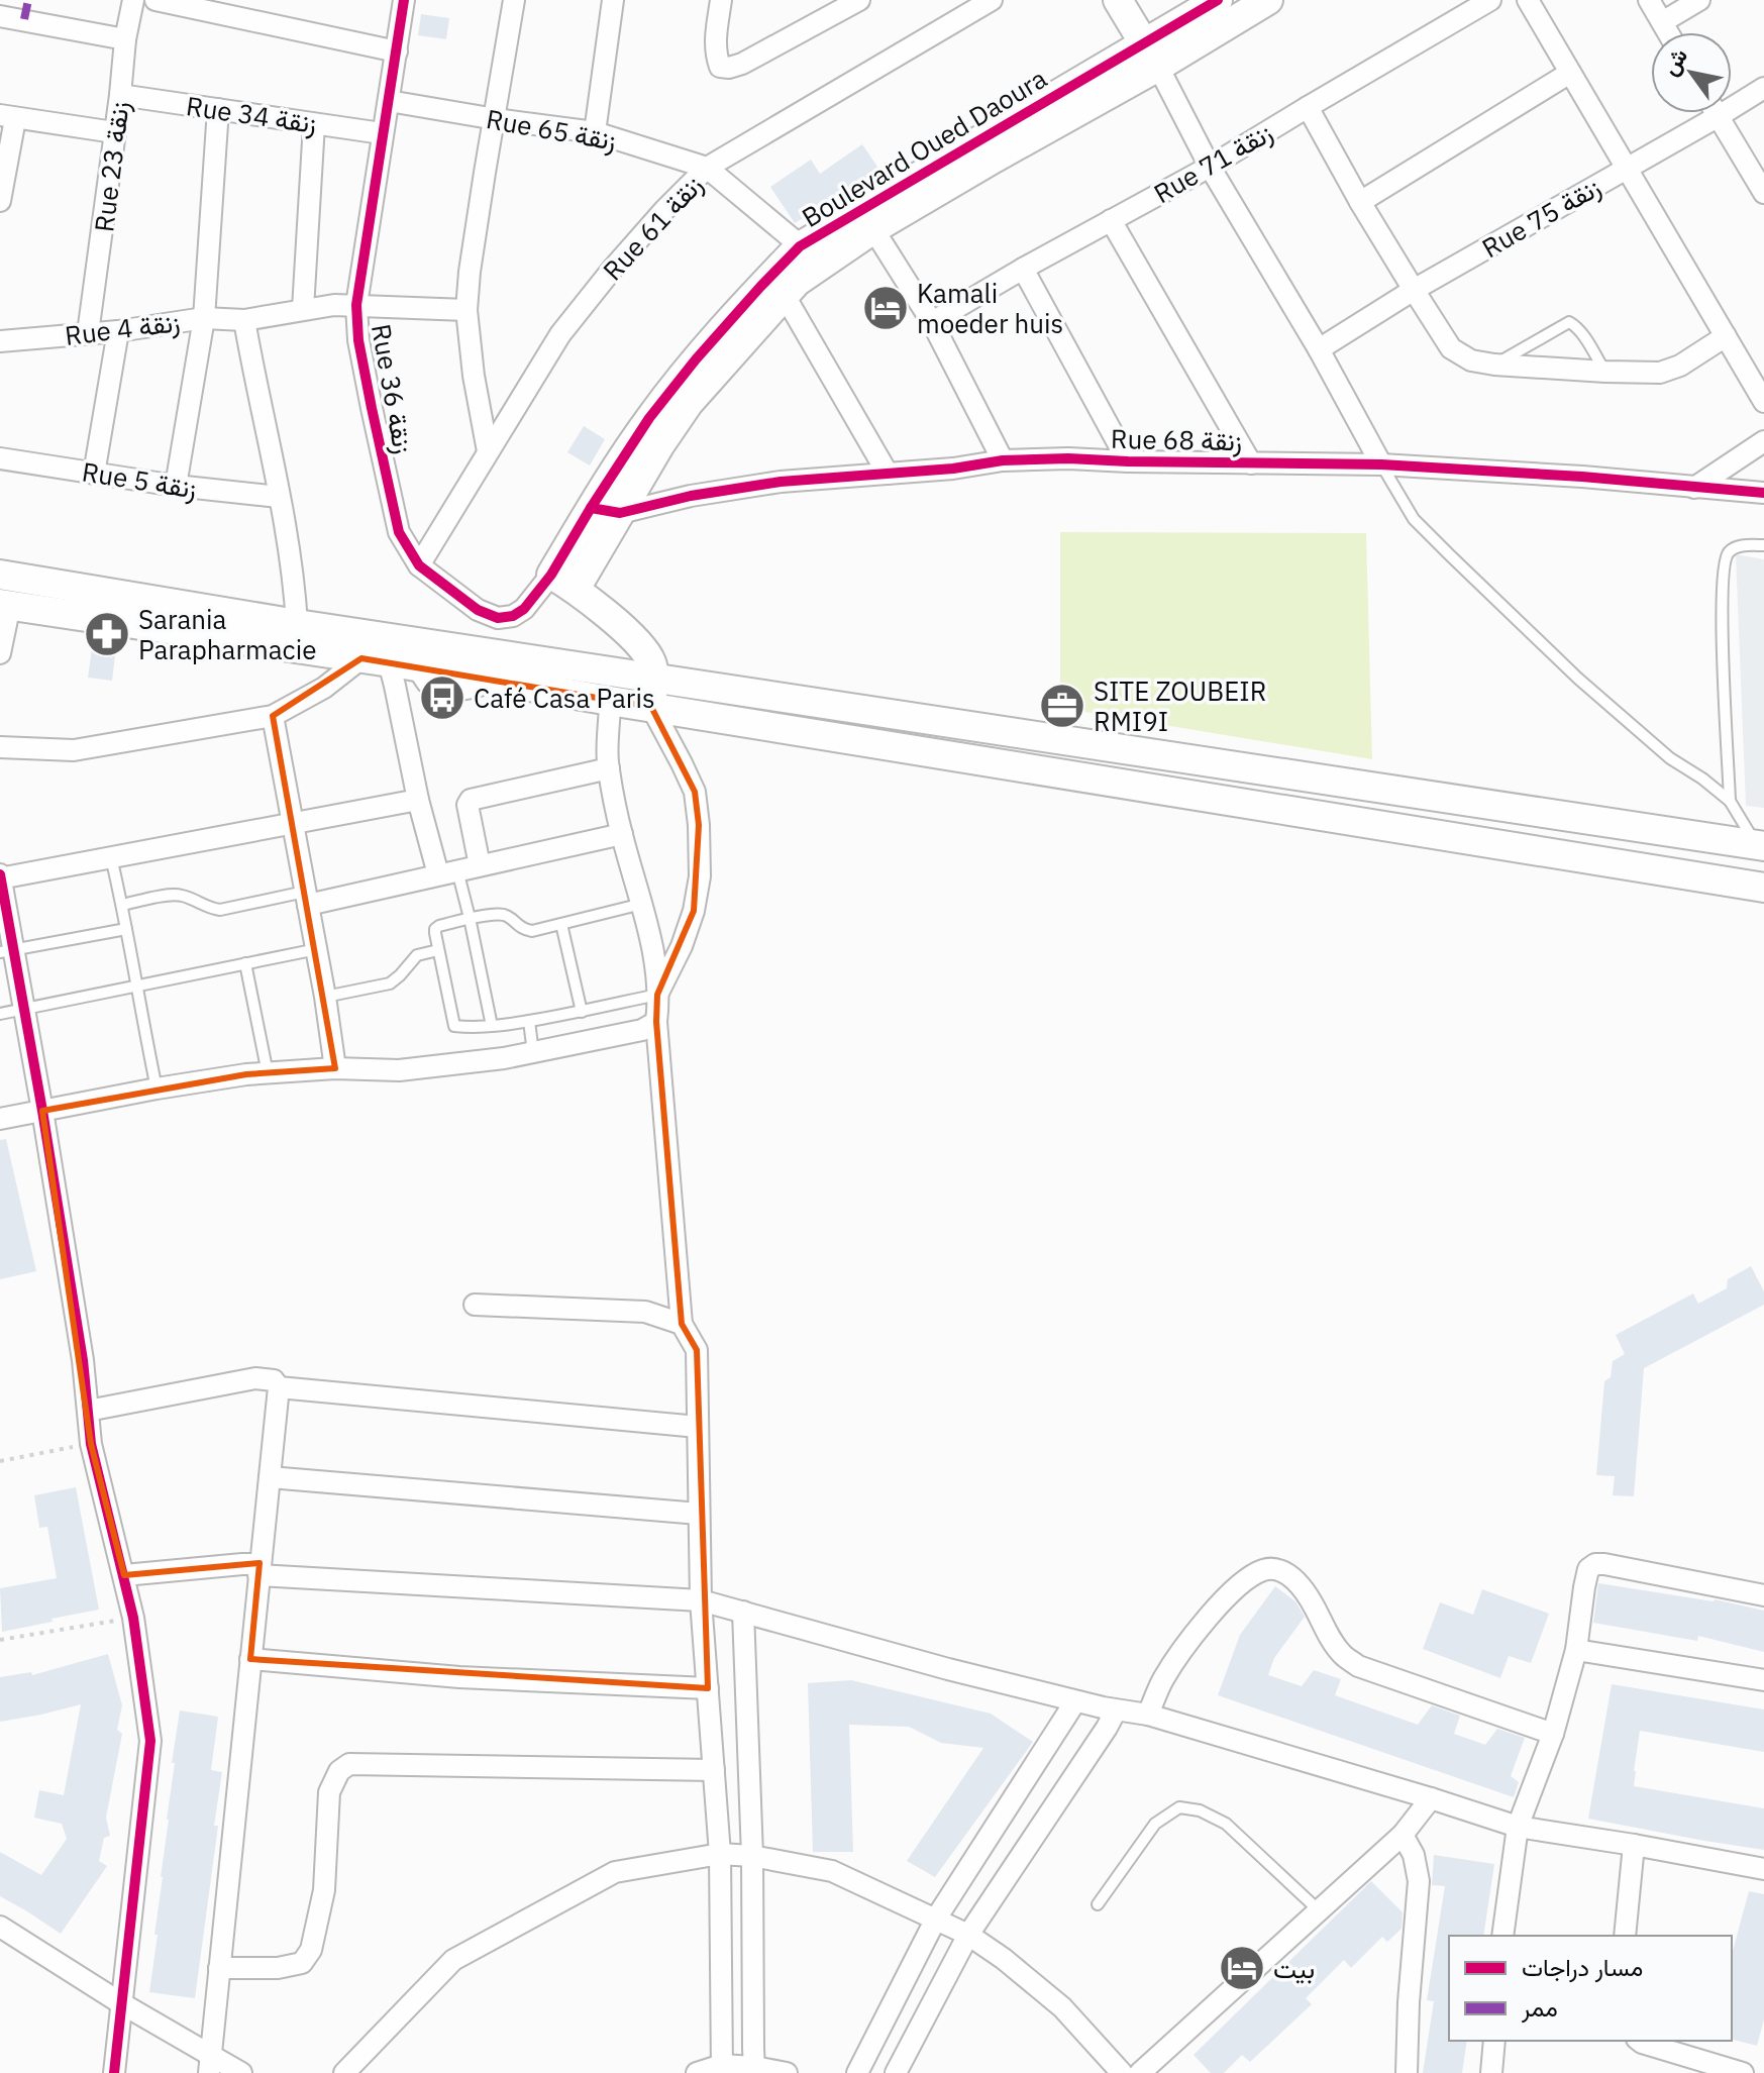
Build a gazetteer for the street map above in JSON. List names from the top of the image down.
{
  "streets": {
    "main road": ["Boulevard Oued Daoura"],
    "street": [
      "Rue 34 زنقة",
      "Rue 65 زنقة",
      "Rue 71 زنقة",
      "Rue 23 زنقة",
      "Rue 75 زنقة",
      "Rue 61 زنقة",
      "Rue 4 زنقة",
      "Rue 36 زنقة",
      "Rue 68 زنقة",
      "Rue 5 زنقة"
    ]
  },
  "crossings": [
    ["Rue 34 زنقة", "Rue 23 زنقة"],
    ["Rue 34 زنقة", "Rue 36 زنقة"],
    ["Rue 65 زنقة", "Boulevard Oued Daoura"],
    ["Rue 65 زنقة", "Rue 61 زنقة"],
    ["Rue 65 زنقة", "Rue 36 زنقة"],
    ["Boulevard Oued Daoura", "Rue 36 زنقة"],
    ["Boulevard Oued Daoura", "Rue 68 زنقة"],
    ["Rue 23 زنقة", "Rue 4 زنقة"],
    ["Rue 61 زنقة", "Rue 36 زنقة"],
    ["Rue 4 زنقة", "Rue 36 زنقة"]
  ],
  "places": {
    "hotel": ["Kamali moeder huis", "بيت"],
    "pharmacy": ["Sarania Parapharmacie"],
    "bus stop": ["Café Casa Paris"],
    "office": ["SITE ZOUBEIR RMI9I"]
  },
  "legend": ["مسار دراجات", "ممر"],
  "north": "top left"
}
